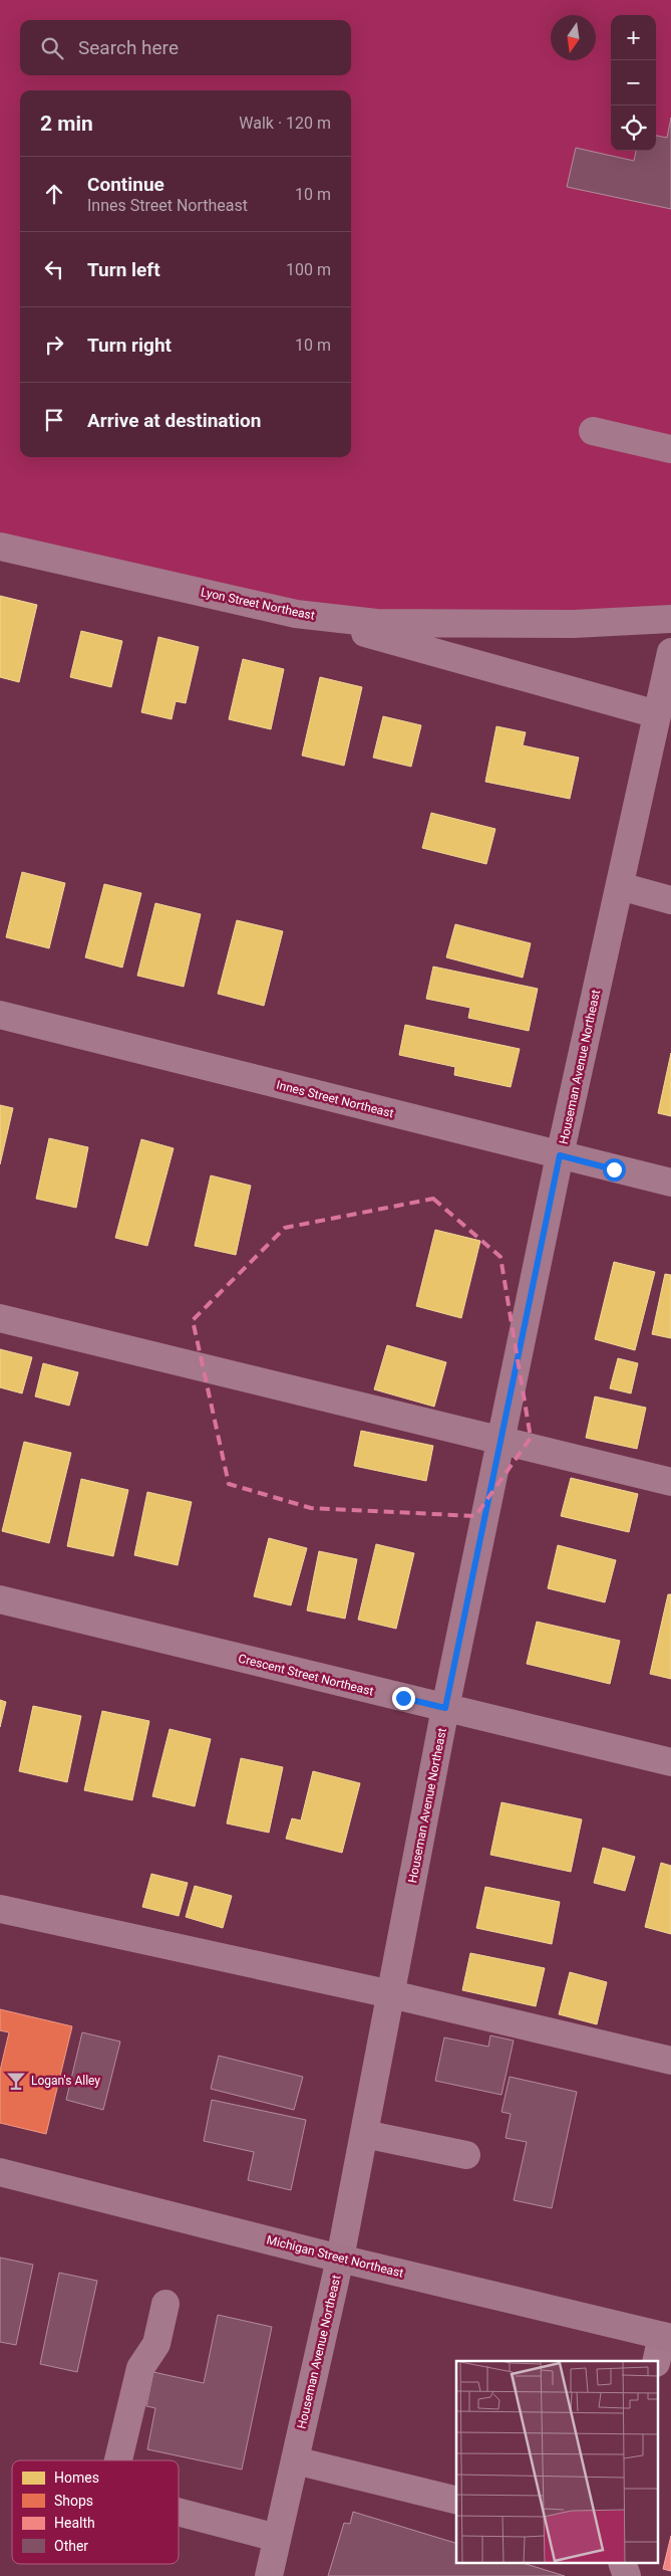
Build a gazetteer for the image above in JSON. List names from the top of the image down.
{
  "streets": {
    "main road": ["Michigan Street Northeast"],
    "street": [
      "Lyon Street Northeast",
      "Houseman Avenue Northeast",
      "Innes Street Northeast",
      "Crescent Street Northeast"
    ]
  },
  "crossings": [
    ["Houseman Avenue Northeast", "Innes Street Northeast"],
    ["Houseman Avenue Northeast", "Crescent Street Northeast"],
    ["Houseman Avenue Northeast", "Michigan Street Northeast"]
  ],
  "places": {
    "bar": ["Logan's Alley"]
  },
  "legend": [
    "Homes",
    "Shops",
    "Health",
    "Other"
  ],
  "north": "bottom",
  "page": {
    "map_buttons": ["+", "−"],
    "search": "Search here",
    "heading": ["2 min", "Walk · 120 m"],
    "list": [
      ["Continue", "Innes Street Northeast", "10 m"],
      ["Turn left", "100 m"],
      ["Turn right", "10 m"],
      "Arrive at destination"
    ]
  }
}
